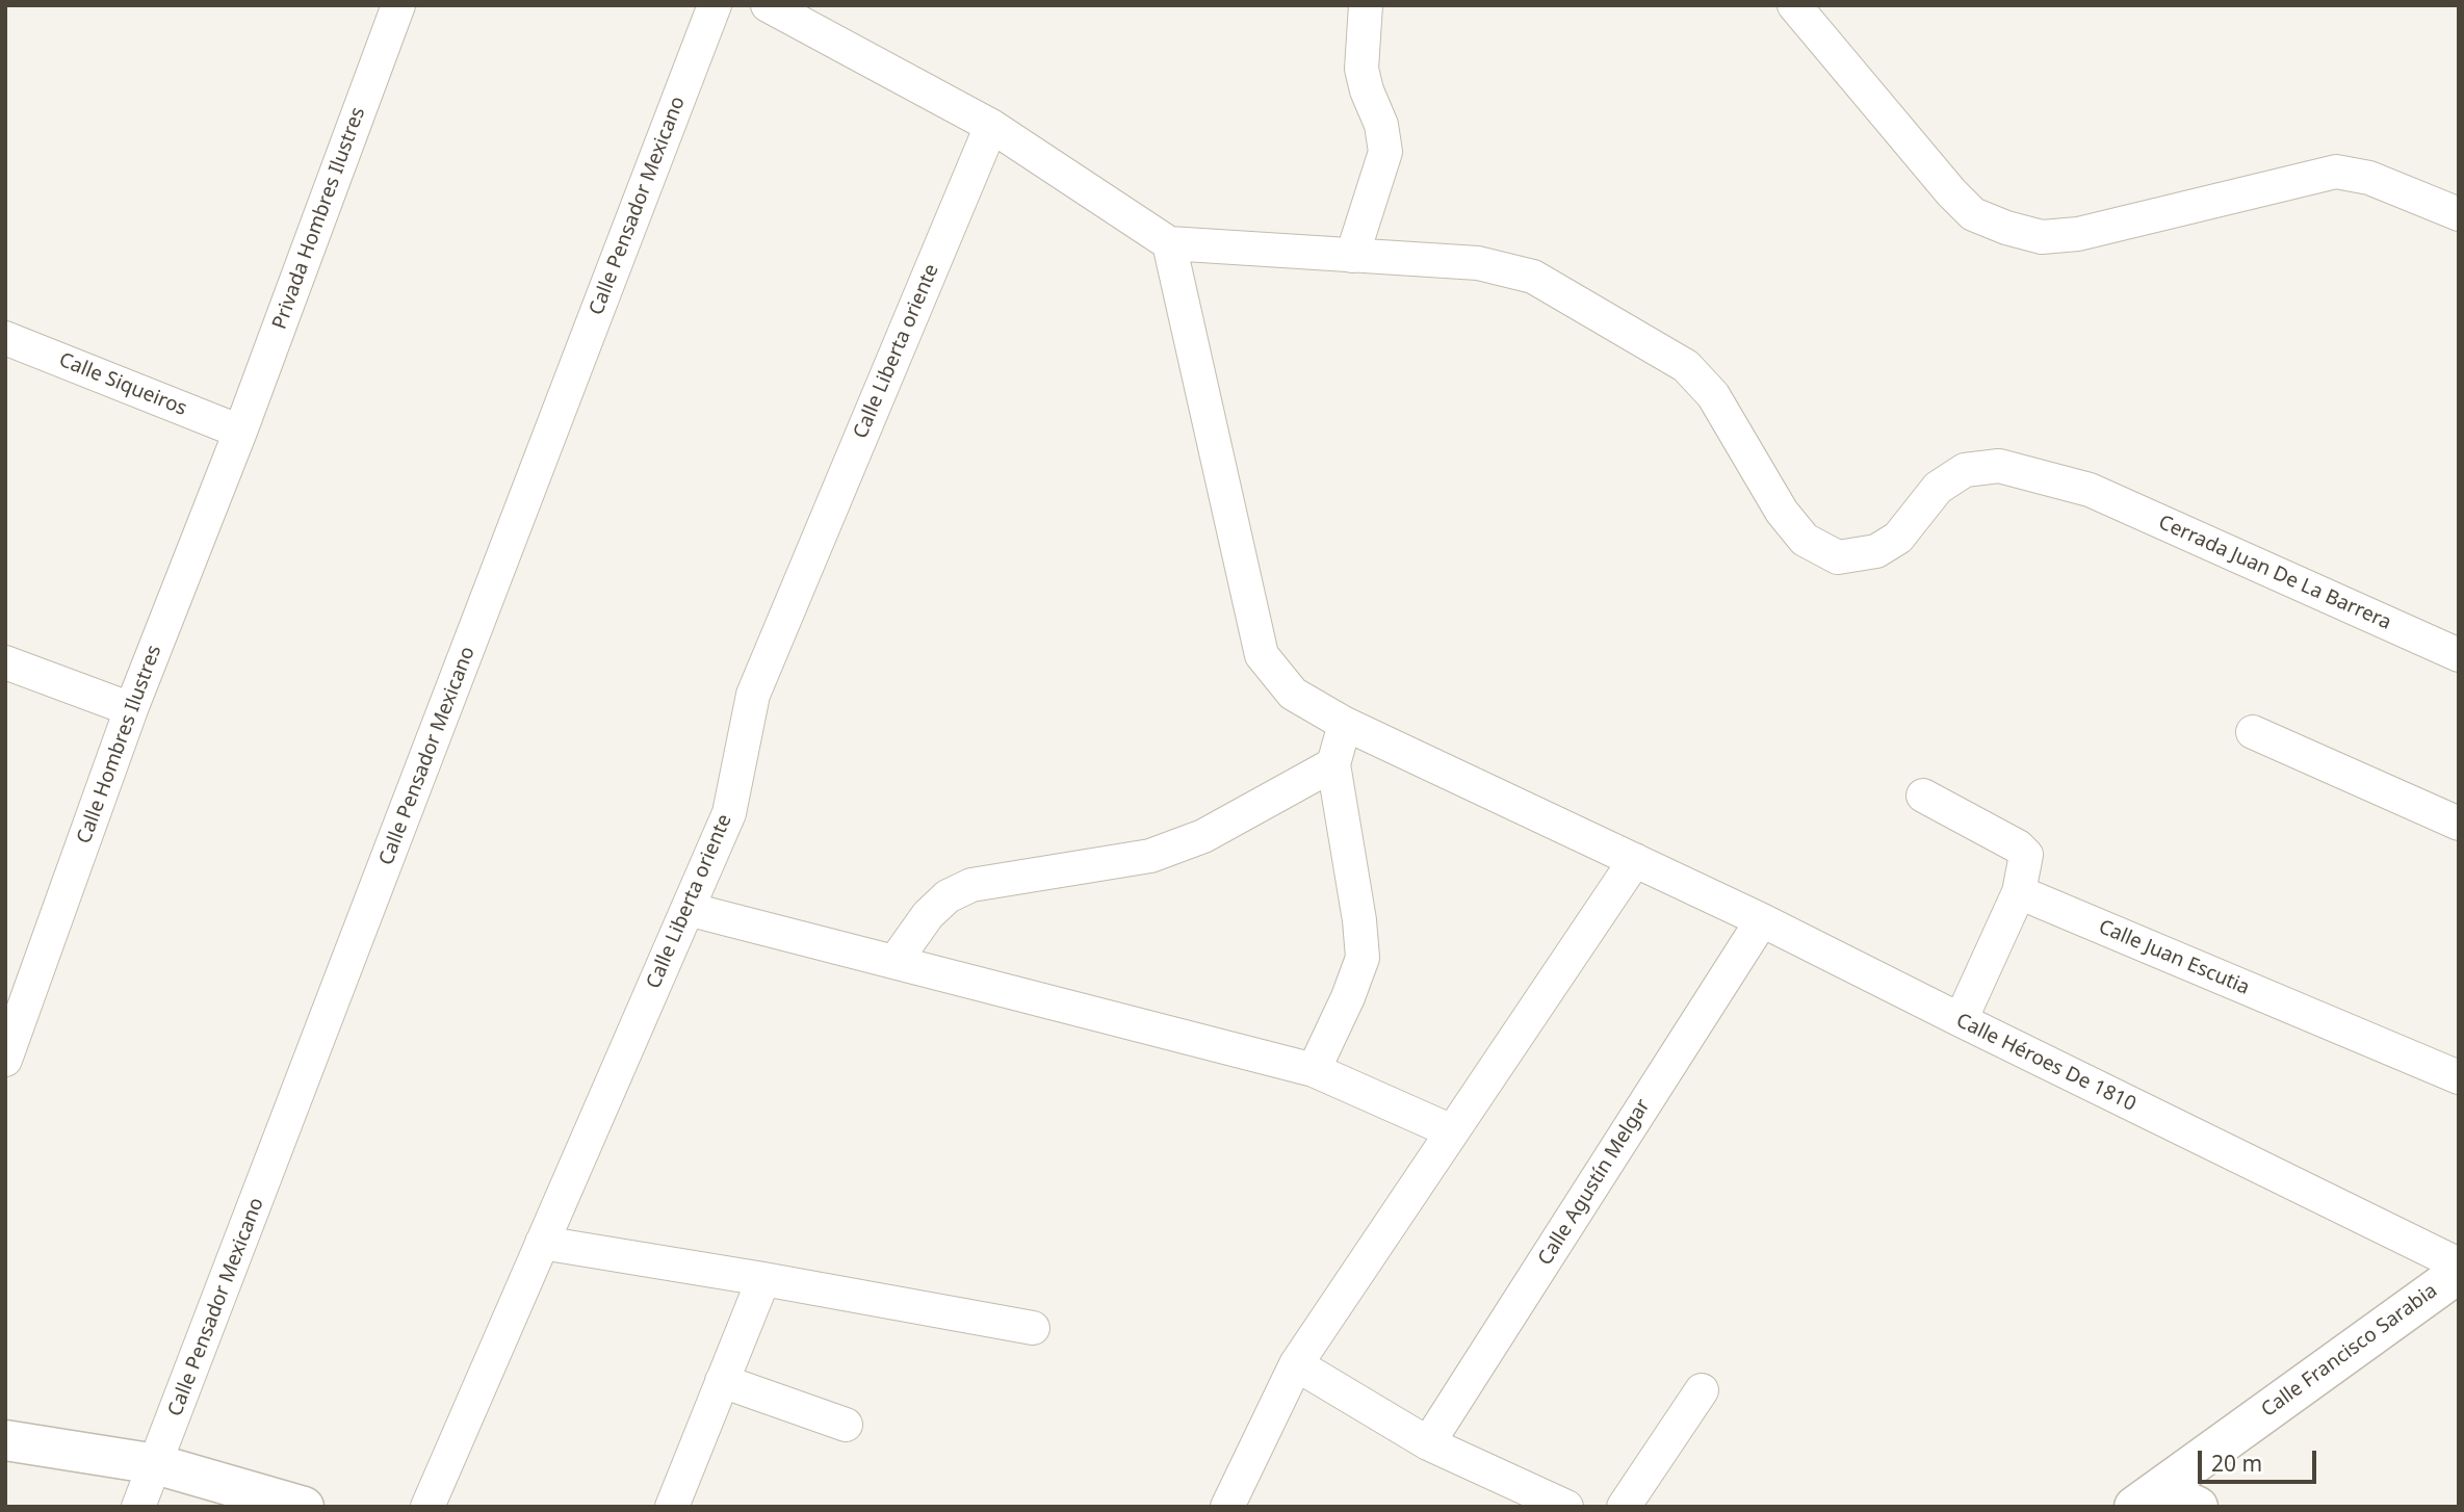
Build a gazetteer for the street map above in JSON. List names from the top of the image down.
{
  "streets": {
    "street": [
      "Calle Pensador Mexicano",
      "Privada Hombres Ilustres",
      "Calle Liberta oriente",
      "Calle Siqueiros",
      "Cerrada Juan De La Barrera",
      "Calle Hombres Ilustres",
      "Calle Juan Escutia",
      "Calle Héroes De 1810",
      "Calle Agustín Melgar",
      "Calle Francisco Sarabia"
    ]
  },
  "crossings": [
    ["Privada Hombres Ilustres", "Calle Siqueiros"],
    ["Privada Hombres Ilustres", "Calle Hombres Ilustres"],
    ["Calle Siqueiros", "Calle Hombres Ilustres"],
    ["Cerrada Juan De La Barrera", "Calle Héroes De 1810"],
    ["Calle Héroes De 1810", "Calle Agustín Melgar"]
  ],
  "scale_bar": "20 m"
}
